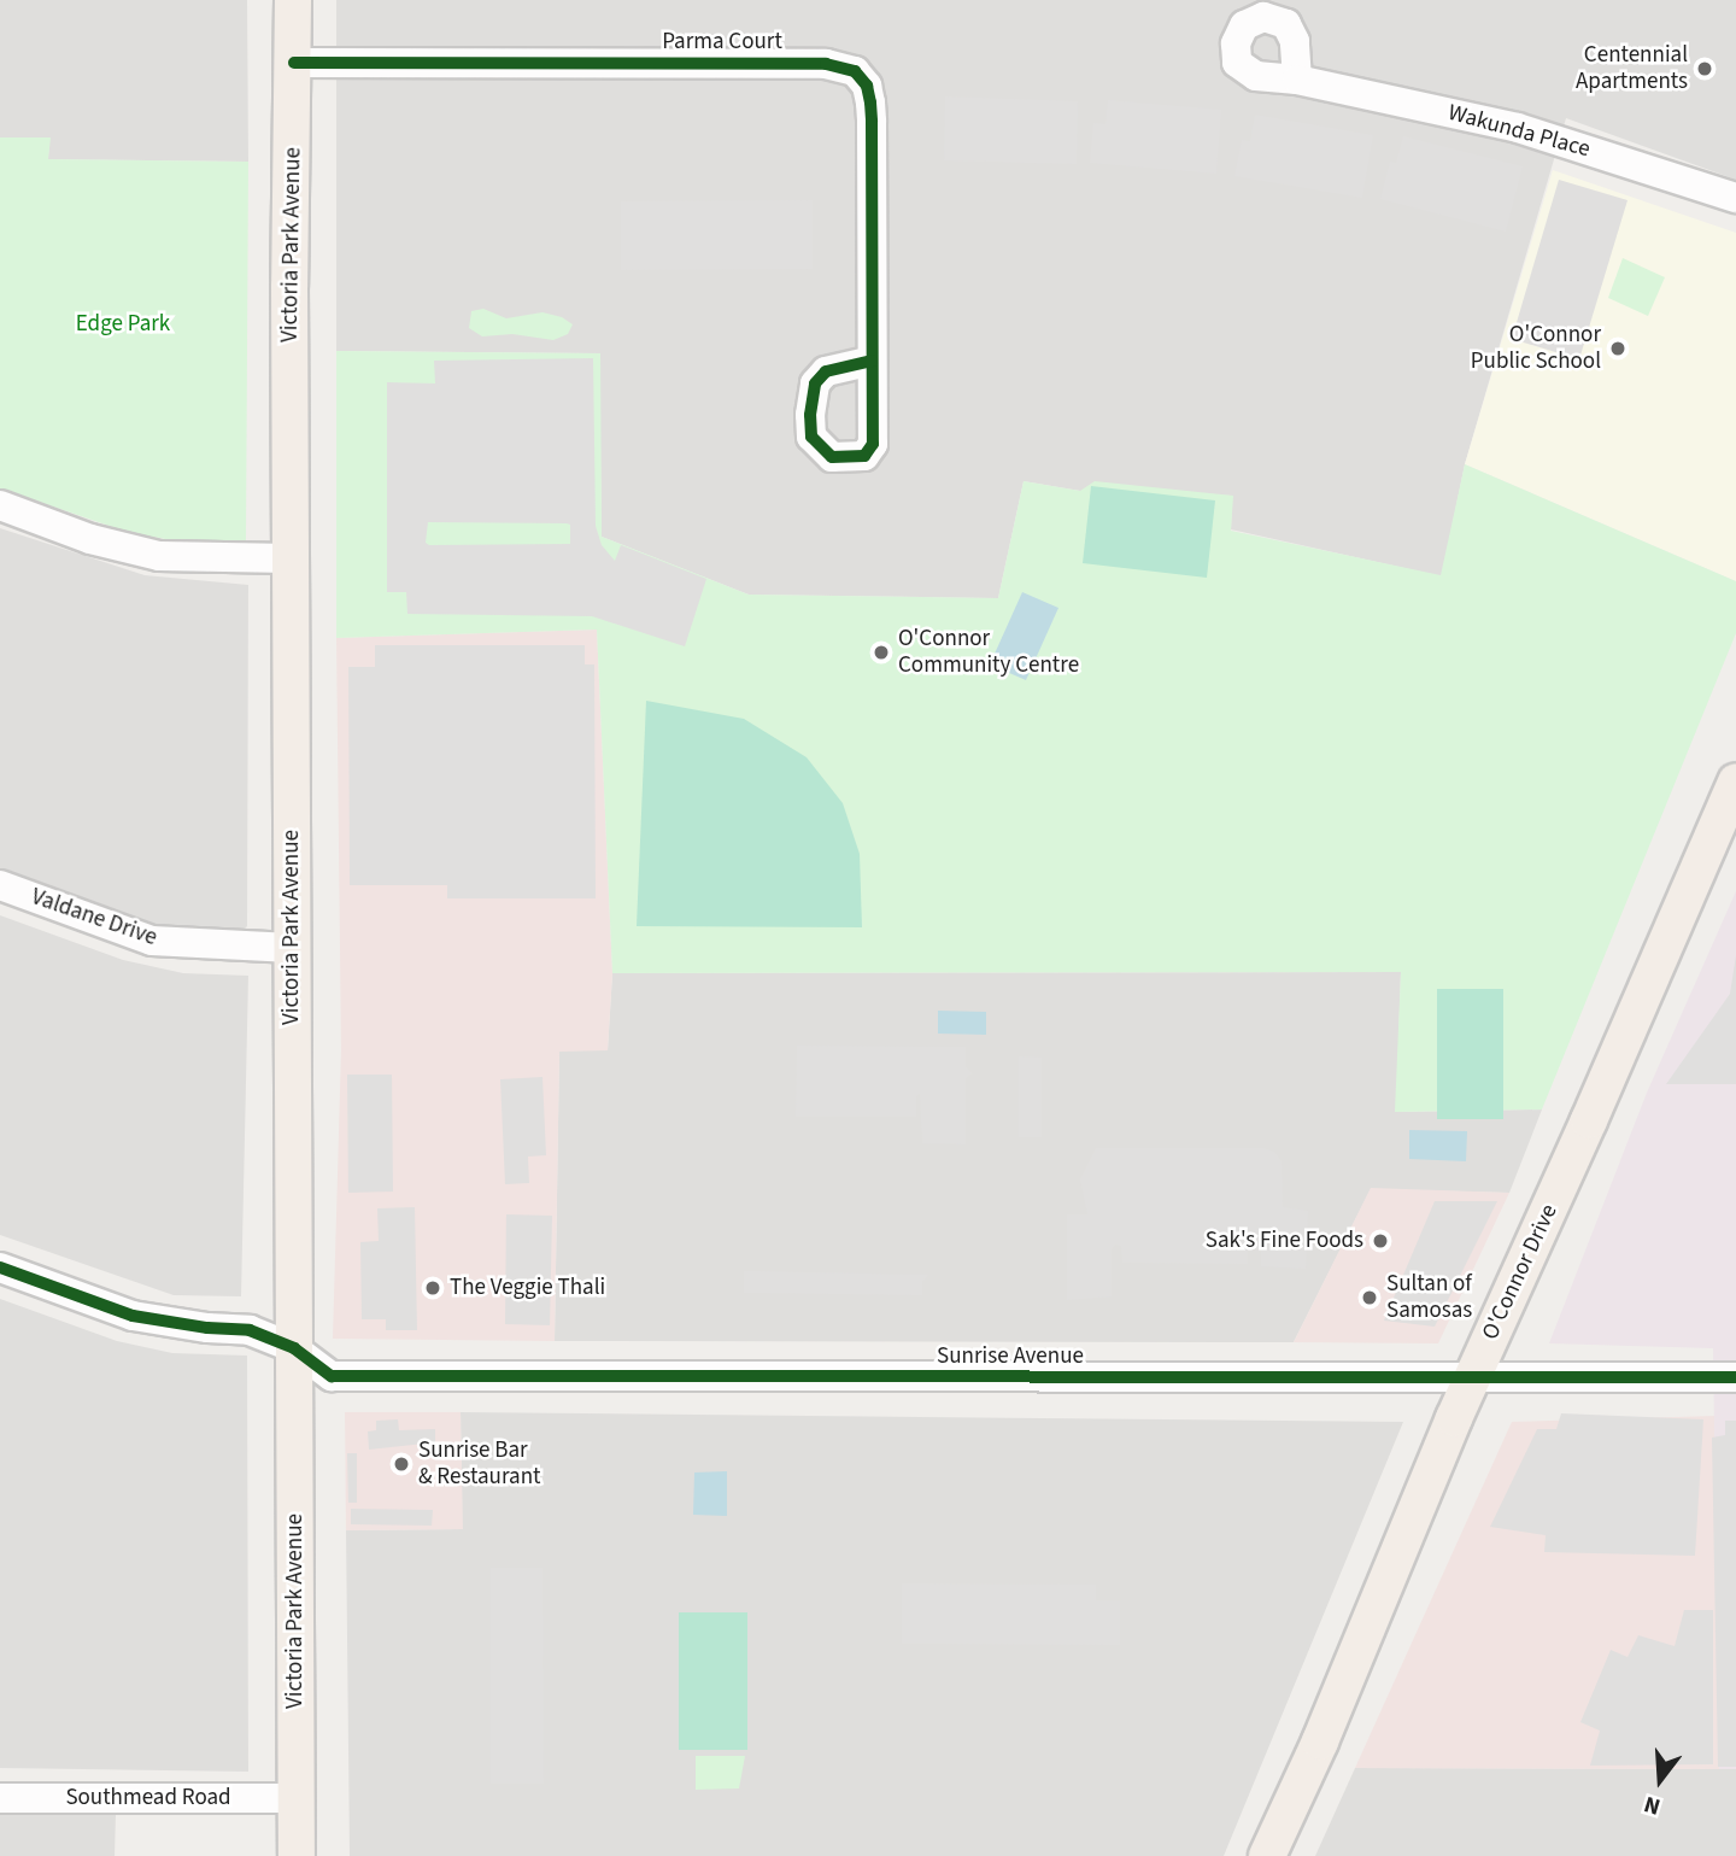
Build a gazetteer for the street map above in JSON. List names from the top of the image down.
{
  "streets": {
    "main road": ["Victoria Park Avenue", "O'Connor Drive"],
    "street": [
      "Parma Court",
      "Wakunda Place",
      "Valdane Drive",
      "Sunrise Avenue",
      "Southmead Road"
    ]
  },
  "crossings": [
    ["Parma Court", "Victoria Park Avenue"],
    ["Victoria Park Avenue", "Valdane Drive"],
    ["Victoria Park Avenue", "Sunrise Avenue"],
    ["Victoria Park Avenue", "Southmead Road"],
    ["O'Connor Drive", "Sunrise Avenue"]
  ],
  "parks": ["Edge Park"],
  "places": [
    "Centennial Apartments",
    "O'Connor Public School",
    "O'Connor Community Centre",
    "Sak's Fine Foods",
    "The Veggie Thali",
    "Sultan of Samosas",
    "Sunrise Bar & Restaurant"
  ],
  "north": "bottom"
}
